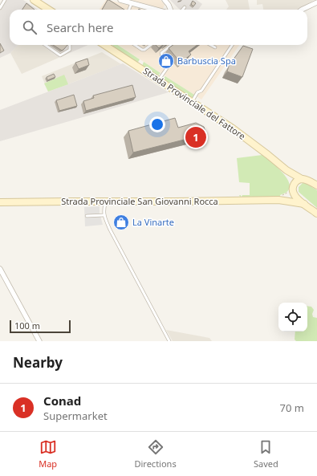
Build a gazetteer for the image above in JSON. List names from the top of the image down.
{
  "streets": {
    "main road": ["Strada Provinciale del Fattore", "Strada Provinciale San Giovanni Rocca"]
  },
  "crossings": [
    ["Strada Provinciale del Fattore", "Strada Provinciale San Giovanni Rocca"]
  ],
  "places": {
    "shop": ["Barbuscia Spa", "La Vinarte"]
  },
  "scale_bar": "100 m",
  "page": {
    "search": "Search here",
    "pins": "1",
    "scale": "100 m",
    "heading": "Nearby",
    "list": [
      {
        "mark": "1",
        "name": "Conad",
        "note": "Supermarket",
        "value": "70 m"
      }
    ],
    "nav": ["Map", "Directions", "Saved"]
  }
}
